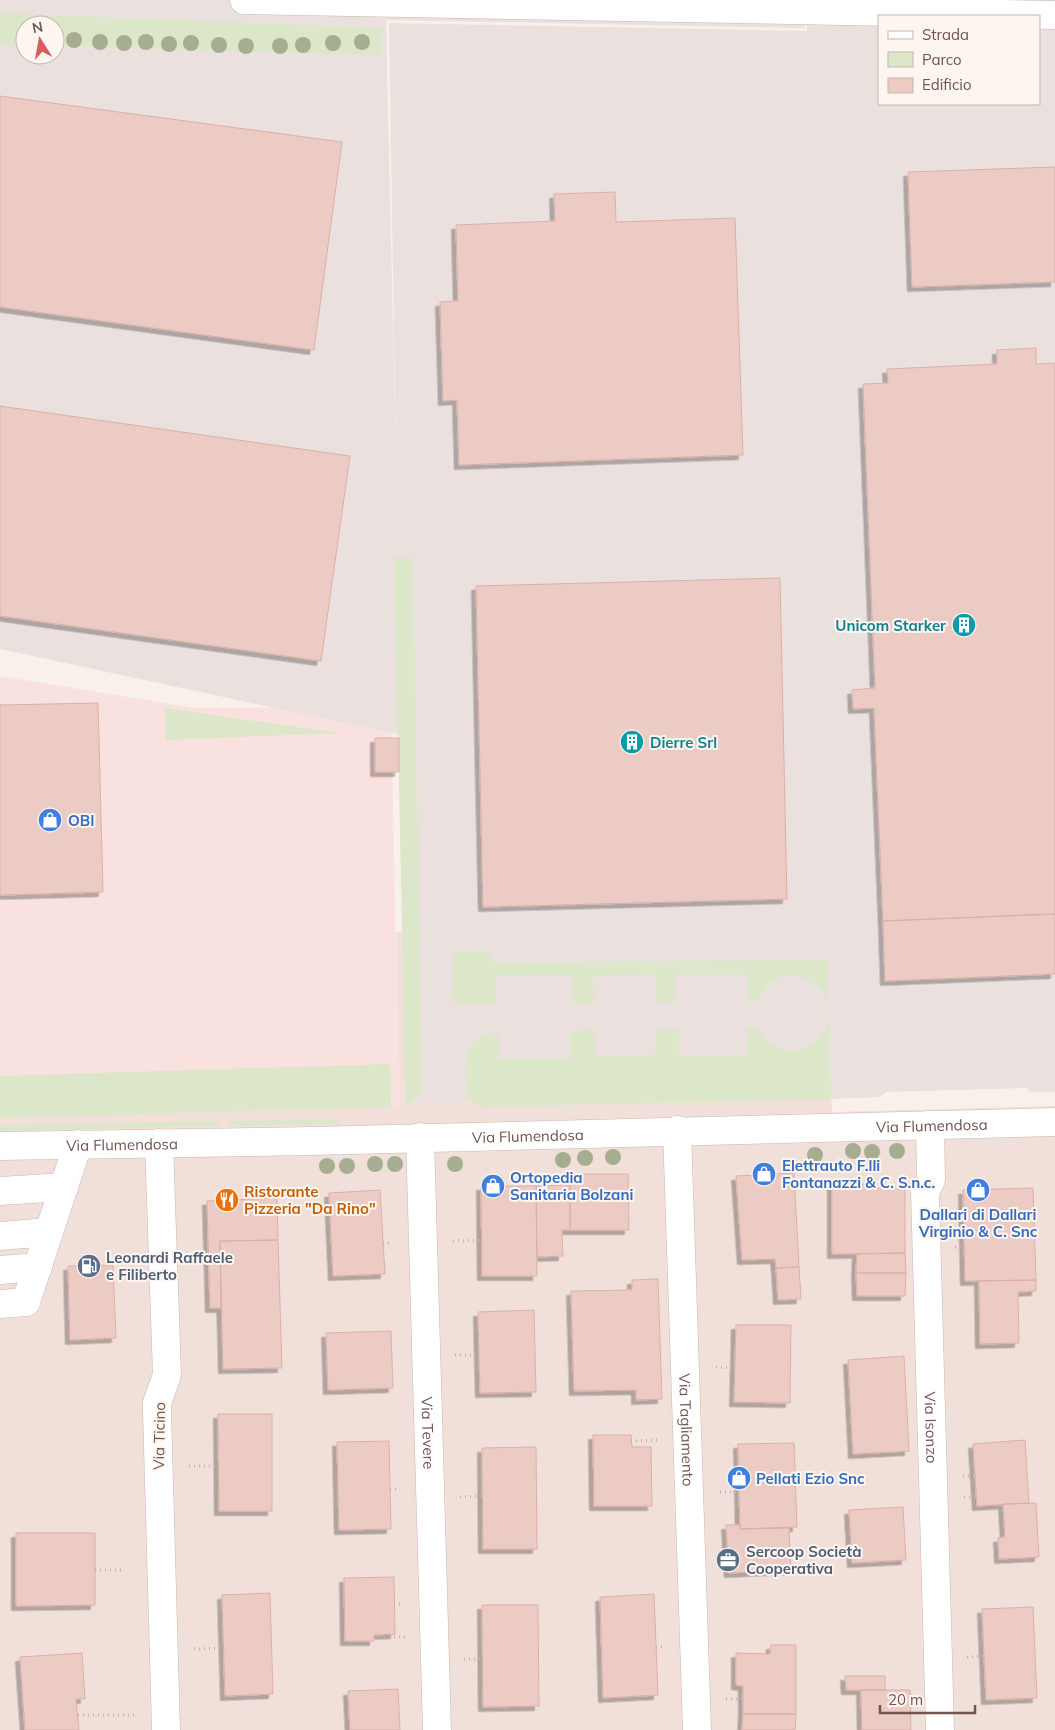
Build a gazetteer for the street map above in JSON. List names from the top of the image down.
{
  "streets": {
    "street": [
      "Via Flumendosa",
      "Via Isonzo",
      "Via Tagliamento",
      "Via Tevere",
      "Via Ticino"
    ]
  },
  "crossings": [
    ["Via Flumendosa", "Via Isonzo"],
    ["Via Flumendosa", "Via Tagliamento"],
    ["Via Flumendosa", "Via Tevere"],
    ["Via Flumendosa", "Via Ticino"]
  ],
  "places": {
    "building": ["Unicom Starker", "Dierre Srl"],
    "shop": [
      "OBI",
      "Elettrauto F.lli Fontanazzi & C. S.n.c.",
      "Ortopedia Sanitaria Bolzani",
      "Dallari di Dallari Virginio & C. Snc",
      "Pellati Ezio Snc"
    ],
    "restaurant": ["Ristorante Pizzeria \"Da Rino\""],
    "fuel station": ["Leonardi Raffaele e Filiberto"],
    "office": ["Sercoop Società Cooperativa"]
  },
  "legend": ["Strada", "Parco", "Edificio"],
  "scale_bar": "20 m",
  "north": "top"
}
